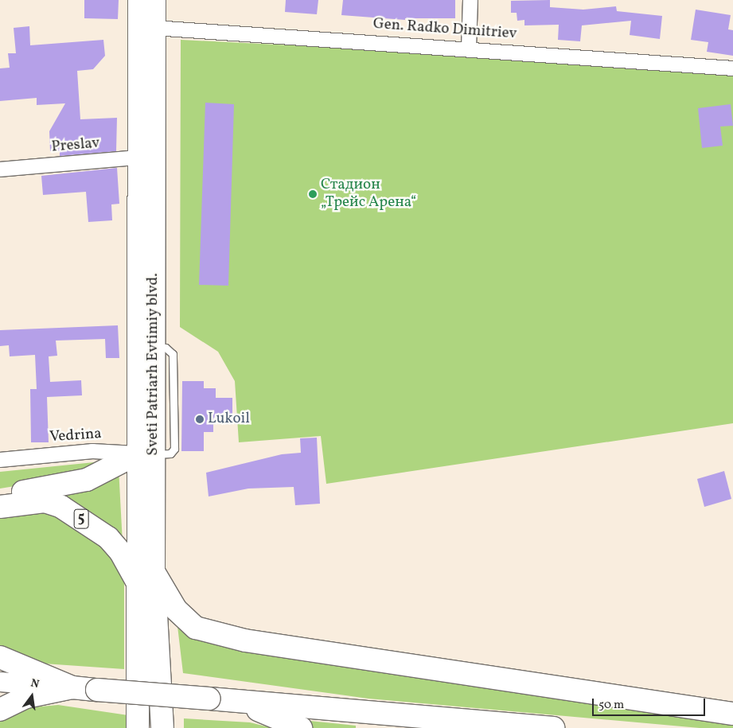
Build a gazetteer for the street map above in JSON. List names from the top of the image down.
{
  "streets": {
    "main road": ["Sveti Patriarh Evtimiy blvd.", "5"],
    "street": ["Gen. Radko Dimitriev", "Preslav", "Vedrina"]
  },
  "crossings": [
    ["Gen. Radko Dimitriev", "Sveti Patriarh Evtimiy blvd."],
    ["Preslav", "Sveti Patriarh Evtimiy blvd."],
    ["Sveti Patriarh Evtimiy blvd.", "Vedrina"],
    ["Sveti Patriarh Evtimiy blvd.", "5"]
  ],
  "places": ["Стадион „Трейс Арена“", "Lukoil"],
  "scale_bar": "50 m",
  "north": "top"
}
